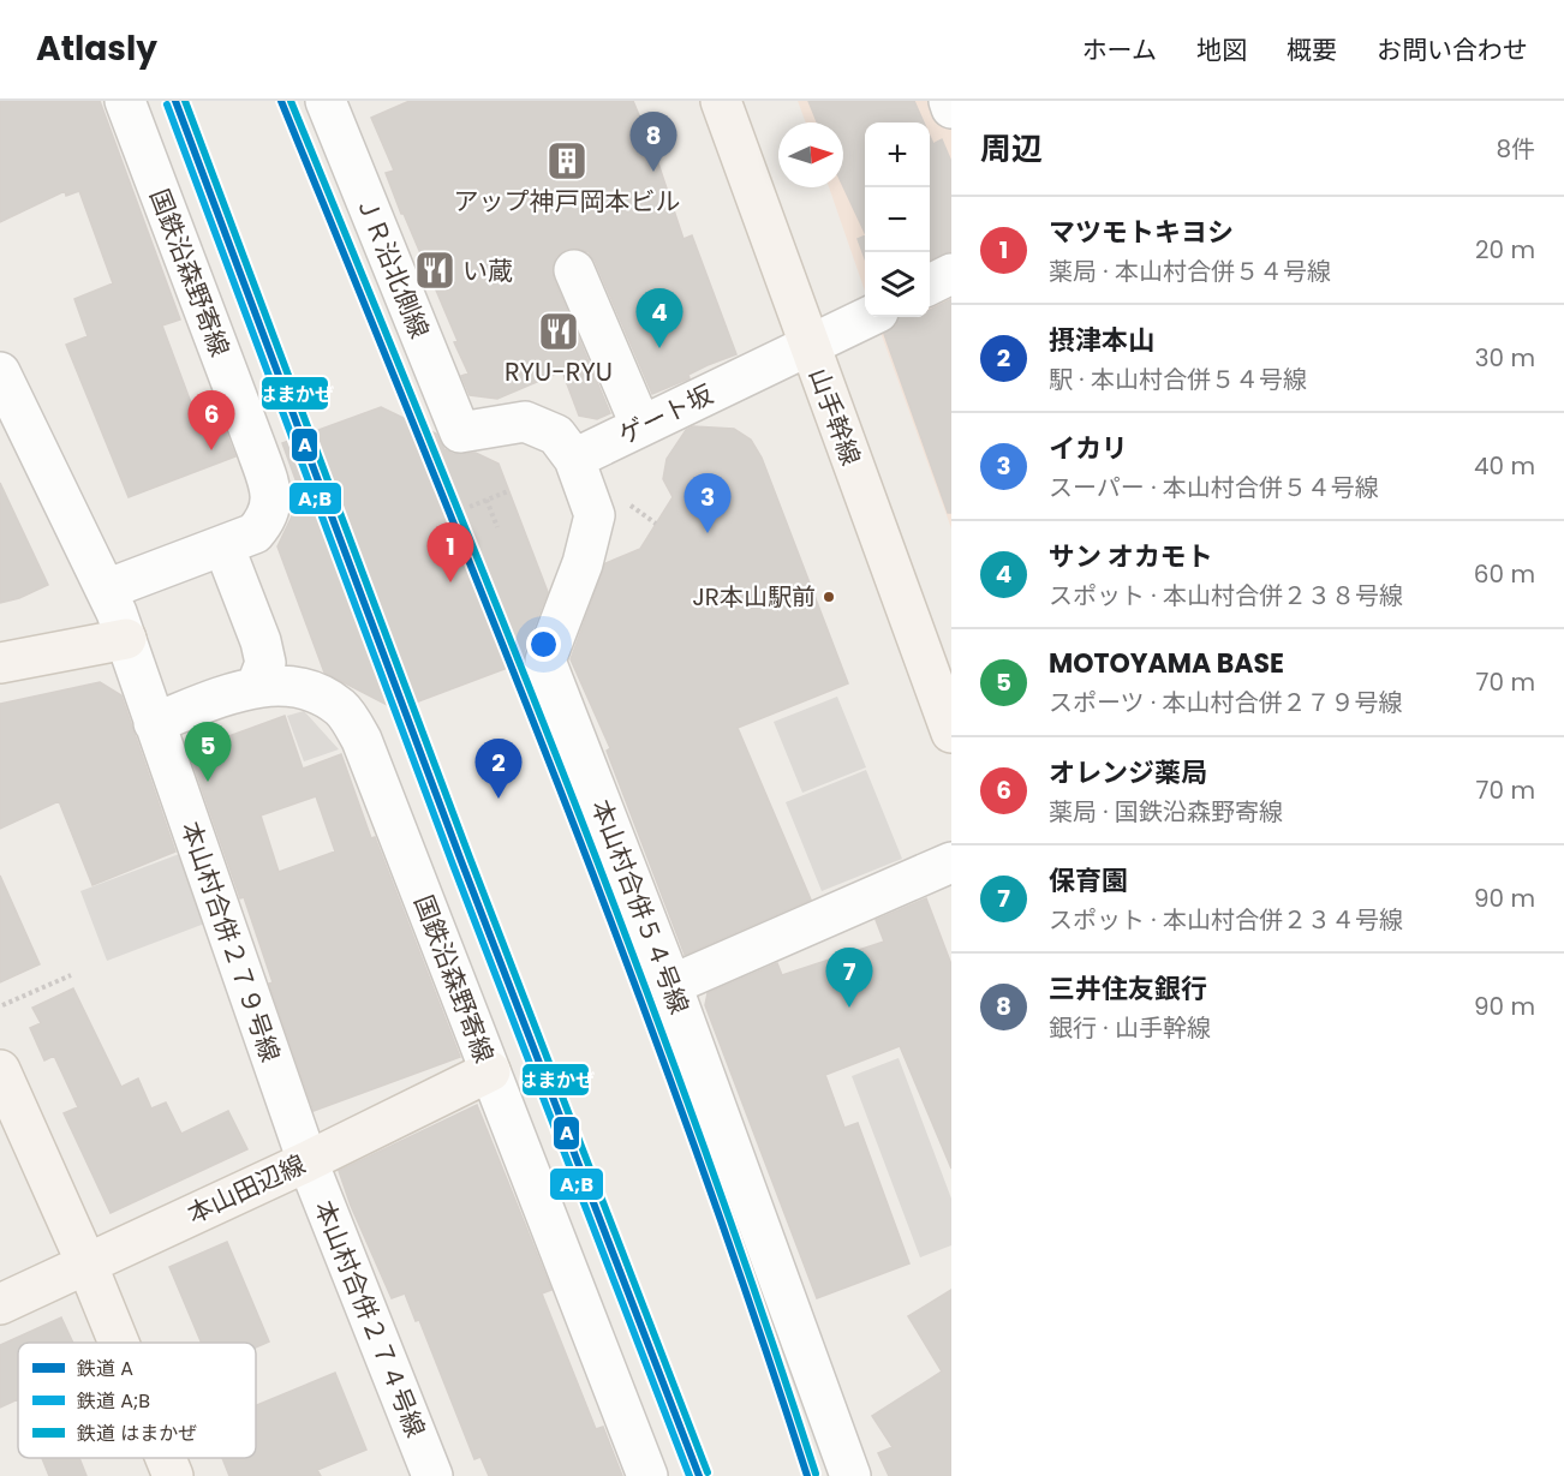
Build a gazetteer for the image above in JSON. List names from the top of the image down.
{
  "streets": {
    "street": [
      "ＪＲ沿北側線",
      "国鉄沿森野寄線",
      "ゲート坂",
      "山手幹線",
      "本山村合併５４号線",
      "本山村合併２７９号線",
      "本山田辺線",
      "本山村合併２７４号線"
    ]
  },
  "crossings": [
    ["ＪＲ沿北側線", "本山村合併５４号線"],
    ["国鉄沿森野寄線", "本山田辺線"],
    ["ゲート坂", "山手幹線"],
    ["ゲート坂", "本山村合併５４号線"],
    ["本山村合併２７９号線", "本山田辺線"],
    ["本山村合併２７９号線", "本山村合併２７４号線"],
    ["本山田辺線", "本山村合併２７４号線"]
  ],
  "places": {
    "building": ["アップ神戸岡本ビル"],
    "restaurant": ["い蔵", "RYU-RYU"],
    "other": ["JR本山駅前"]
  },
  "lines": ["rail line A", "rail line はまかぜ", "rail line A;B"],
  "legend": ["鉄道 A", "鉄道 A;B", "鉄道 はまかぜ"],
  "north": "right",
  "page": {
    "header": "Atlasly",
    "nav": [
      "ホーム",
      "地図",
      "概要",
      "お問い合わせ"
    ],
    "heading": ["周辺", "8件"],
    "pins": [
      "8",
      "4",
      "6",
      "3",
      "1",
      "5",
      "2",
      "7"
    ],
    "map_buttons": ["+", "−"],
    "list": [
      {
        "mark": "1",
        "name": "マツモトキヨシ",
        "note": "薬局 · 本山村合併５４号線",
        "value": "20 m"
      },
      {
        "mark": "2",
        "name": "摂津本山",
        "note": "駅 · 本山村合併５４号線",
        "value": "30 m"
      },
      {
        "mark": "3",
        "name": "イカリ",
        "note": "スーパー · 本山村合併５４号線",
        "value": "40 m"
      },
      {
        "mark": "4",
        "name": "サン オカモト",
        "note": "スポット · 本山村合併２３８号線",
        "value": "60 m"
      },
      {
        "mark": "5",
        "name": "MOTOYAMA BASE",
        "note": "スポーツ · 本山村合併２７９号線",
        "value": "70 m"
      },
      {
        "mark": "6",
        "name": "オレンジ薬局",
        "note": "薬局 · 国鉄沿森野寄線",
        "value": "70 m"
      },
      {
        "mark": "7",
        "name": "保育園",
        "note": "スポット · 本山村合併２３４号線",
        "value": "90 m"
      },
      {
        "mark": "8",
        "name": "三井住友銀行",
        "note": "銀行 · 山手幹線",
        "value": "90 m"
      }
    ]
  }
}
